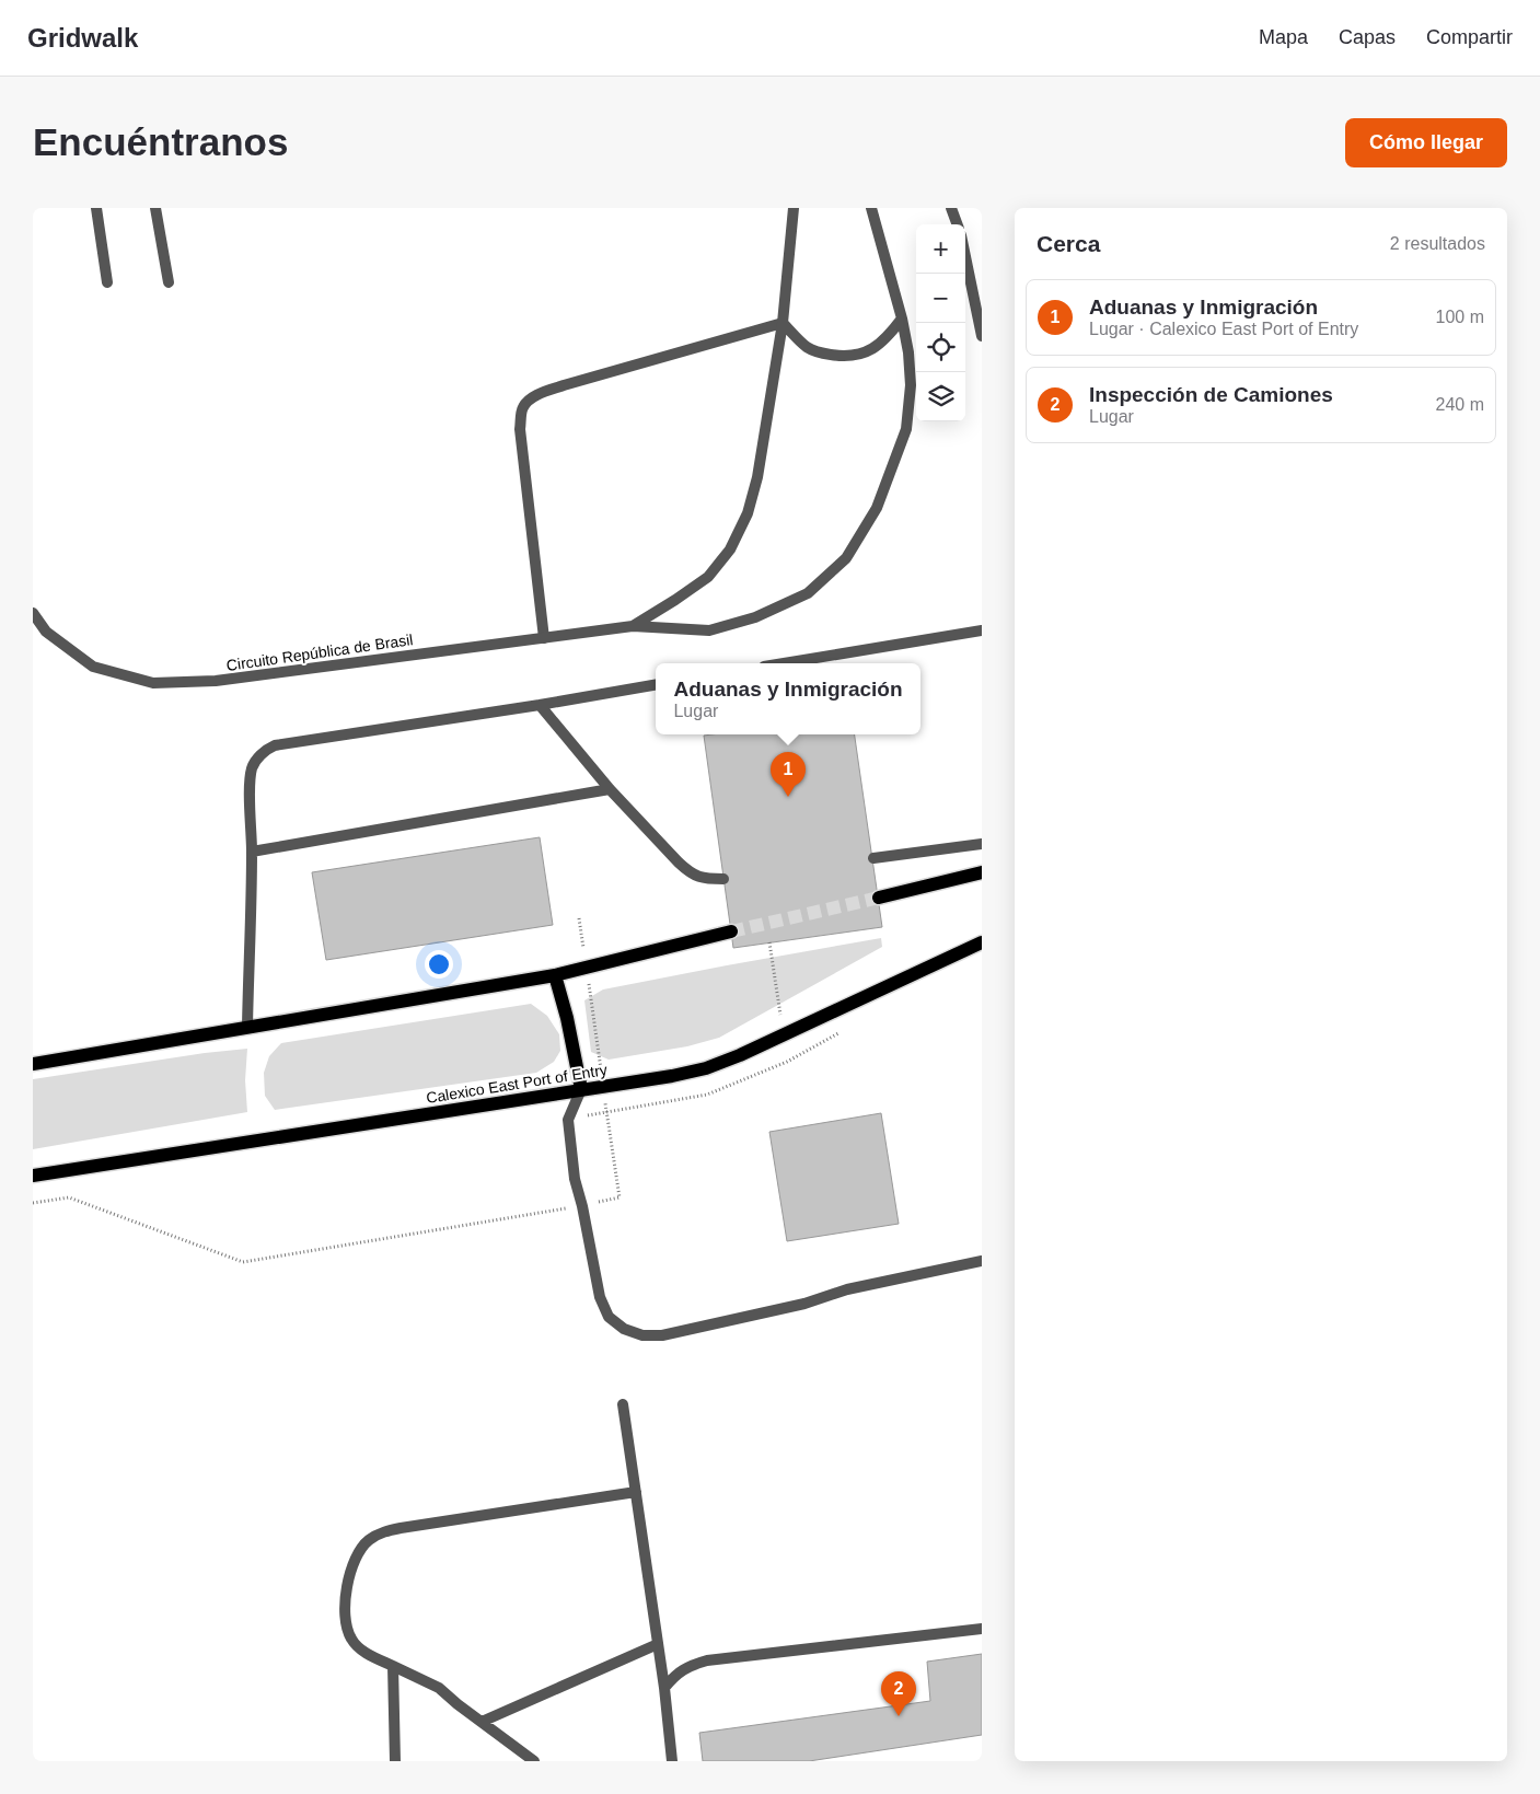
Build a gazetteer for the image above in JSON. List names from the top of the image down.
{
  "streets": {
    "main road": ["Calexico East Port of Entry"],
    "street": ["Circuito República de Brasil"]
  },
  "page": {
    "header": "Gridwalk",
    "nav": ["Mapa", "Capas", "Compartir"],
    "buttons": "Cómo llegar",
    "title": "Encuéntranos",
    "heading": ["Cerca", "2 resultados"],
    "map_buttons": ["+", "−"],
    "list": [
      {
        "mark": "1",
        "name": "Aduanas y Inmigración",
        "note": "Lugar · Calexico East Port of Entry",
        "value": "100 m"
      },
      {
        "mark": "2",
        "name": "Inspección de Camiones",
        "note": "Lugar",
        "value": "240 m"
      }
    ],
    "popup": ["Aduanas y Inmigración", "Lugar"],
    "pins": ["1", "2"]
  }
}
